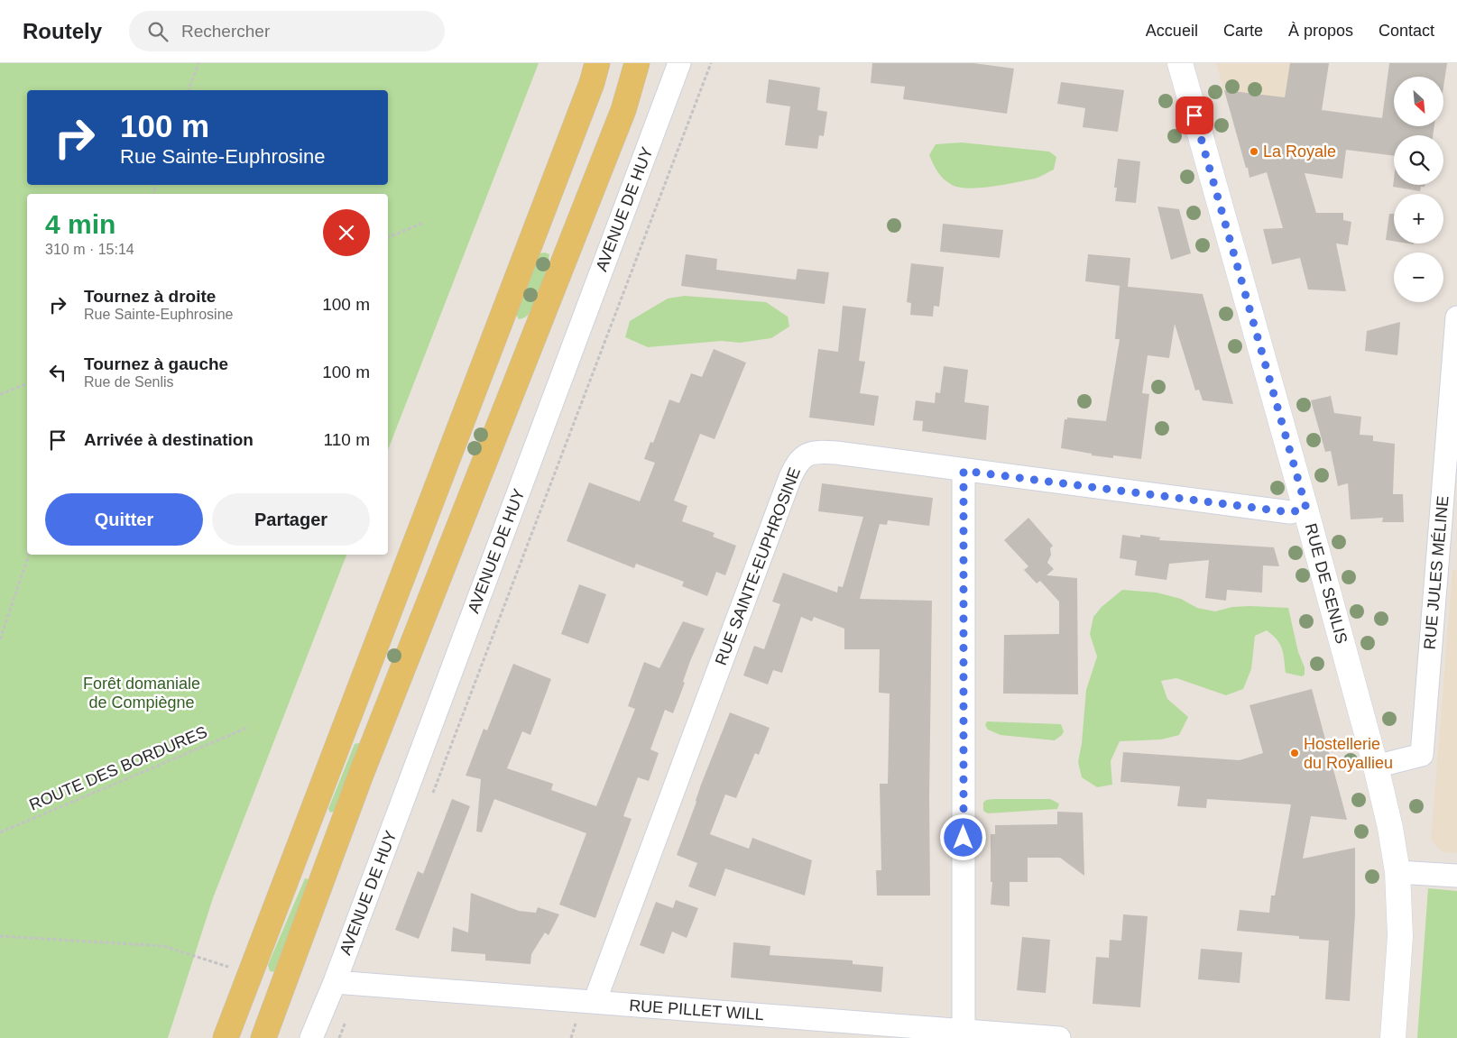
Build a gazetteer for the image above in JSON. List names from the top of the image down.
{
  "streets": {
    "street": [
      "AVENUE DE HUY",
      "RUE SAINTE-EUPHROSINE",
      "RUE JULES MÉLINE",
      "RUE DE SENLIS",
      "RUE PILLET WILL"
    ],
    "path": ["ROUTE DES BORDURES"]
  },
  "crossings": [
    ["AVENUE DE HUY", "RUE PILLET WILL"],
    ["RUE SAINTE-EUPHROSINE", "RUE DE SENLIS"],
    ["RUE SAINTE-EUPHROSINE", "RUE PILLET WILL"],
    ["RUE JULES MÉLINE", "RUE DE SENLIS"]
  ],
  "parks": ["Forêt domaniale de Compiègne"],
  "places": ["La Royale", "Hostellerie du Royallieu"],
  "north": "bottom right",
  "page": {
    "header": "Routely",
    "search": "Rechercher",
    "nav": [
      "Accueil",
      "Carte",
      "À propos",
      "Contact"
    ],
    "map_buttons": ["+", "−"],
    "turn": ["100 m", "Rue Sainte-Euphrosine"],
    "heading": ["4 min", "310 m · 15:14"],
    "list": [
      {
        "name": "Tournez à droite",
        "note": "Rue Sainte-Euphrosine",
        "value": "100 m"
      },
      {
        "name": "Tournez à gauche",
        "note": "Rue de Senlis",
        "value": "100 m"
      },
      {
        "name": "Arrivée à destination",
        "value": "110 m"
      }
    ],
    "buttons": ["Quitter", "Partager"]
  }
}
